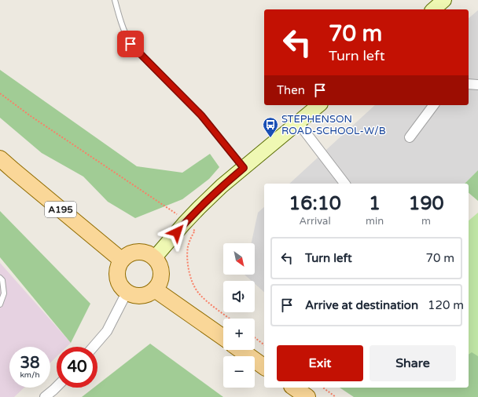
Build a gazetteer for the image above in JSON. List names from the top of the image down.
{
  "streets": {
    "main road": ["A195"]
  },
  "places": {
    "bus stop": ["STEPHENSON ROAD-SCHOOL-W/B"]
  },
  "north": "bottom right",
  "page": {
    "turn": ["70 m", "Turn left"],
    "then": "Then",
    "eta": [
      "16:10",
      "Arrival",
      "1",
      "min",
      "190",
      "m"
    ],
    "list": [
      {
        "name": "Turn left",
        "value": "70 m"
      },
      {
        "name": "Arrive at destination",
        "value": "120 m"
      }
    ],
    "map_buttons": ["+", "−"],
    "buttons": ["Exit", "Share"],
    "speed": "38 km/h",
    "limit": "40"
  }
}
